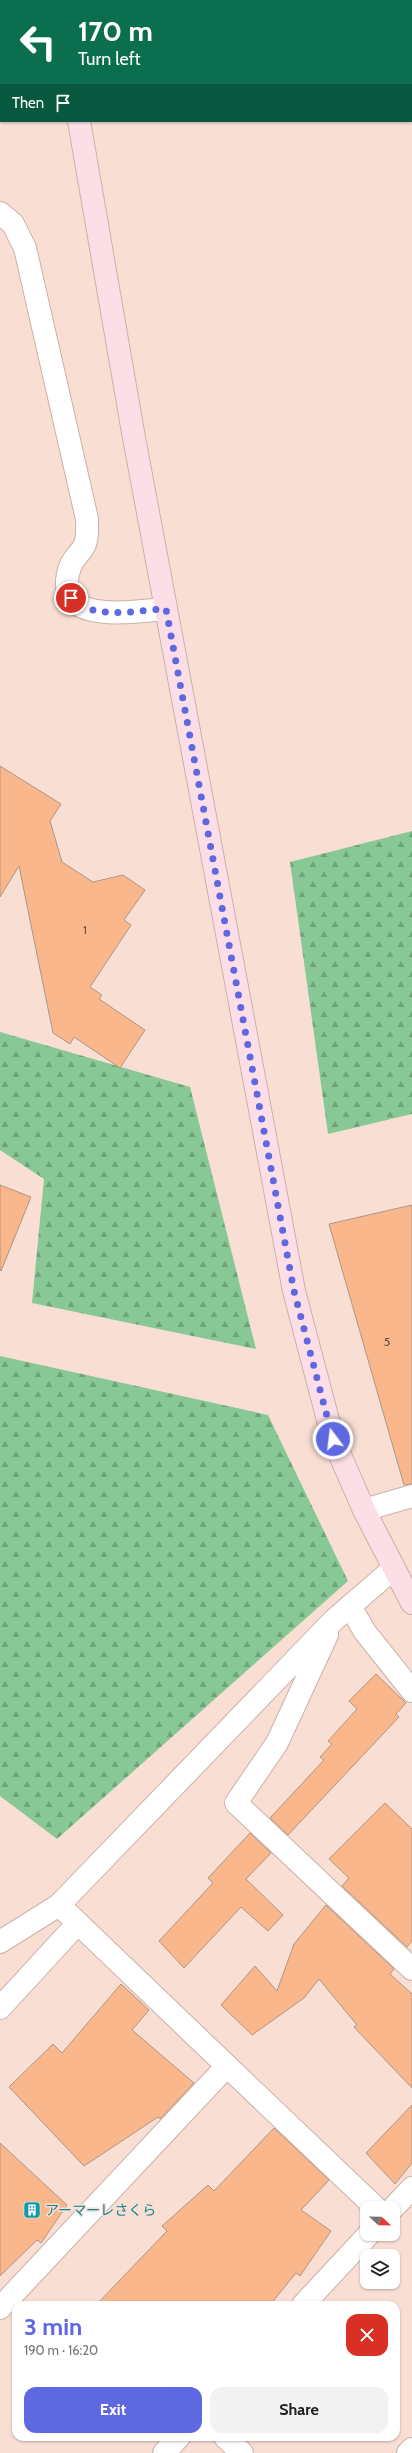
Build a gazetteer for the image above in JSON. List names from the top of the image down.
{
  "places": {
    "building": ["アーマーレさくら"]
  },
  "house_numbers": ["1", "5"],
  "north": "right",
  "page": {
    "turn": ["170 m", "Turn left"],
    "then": "Then",
    "heading": ["3 min", "190 m · 16:20"],
    "buttons": ["Exit", "Share"]
  }
}
